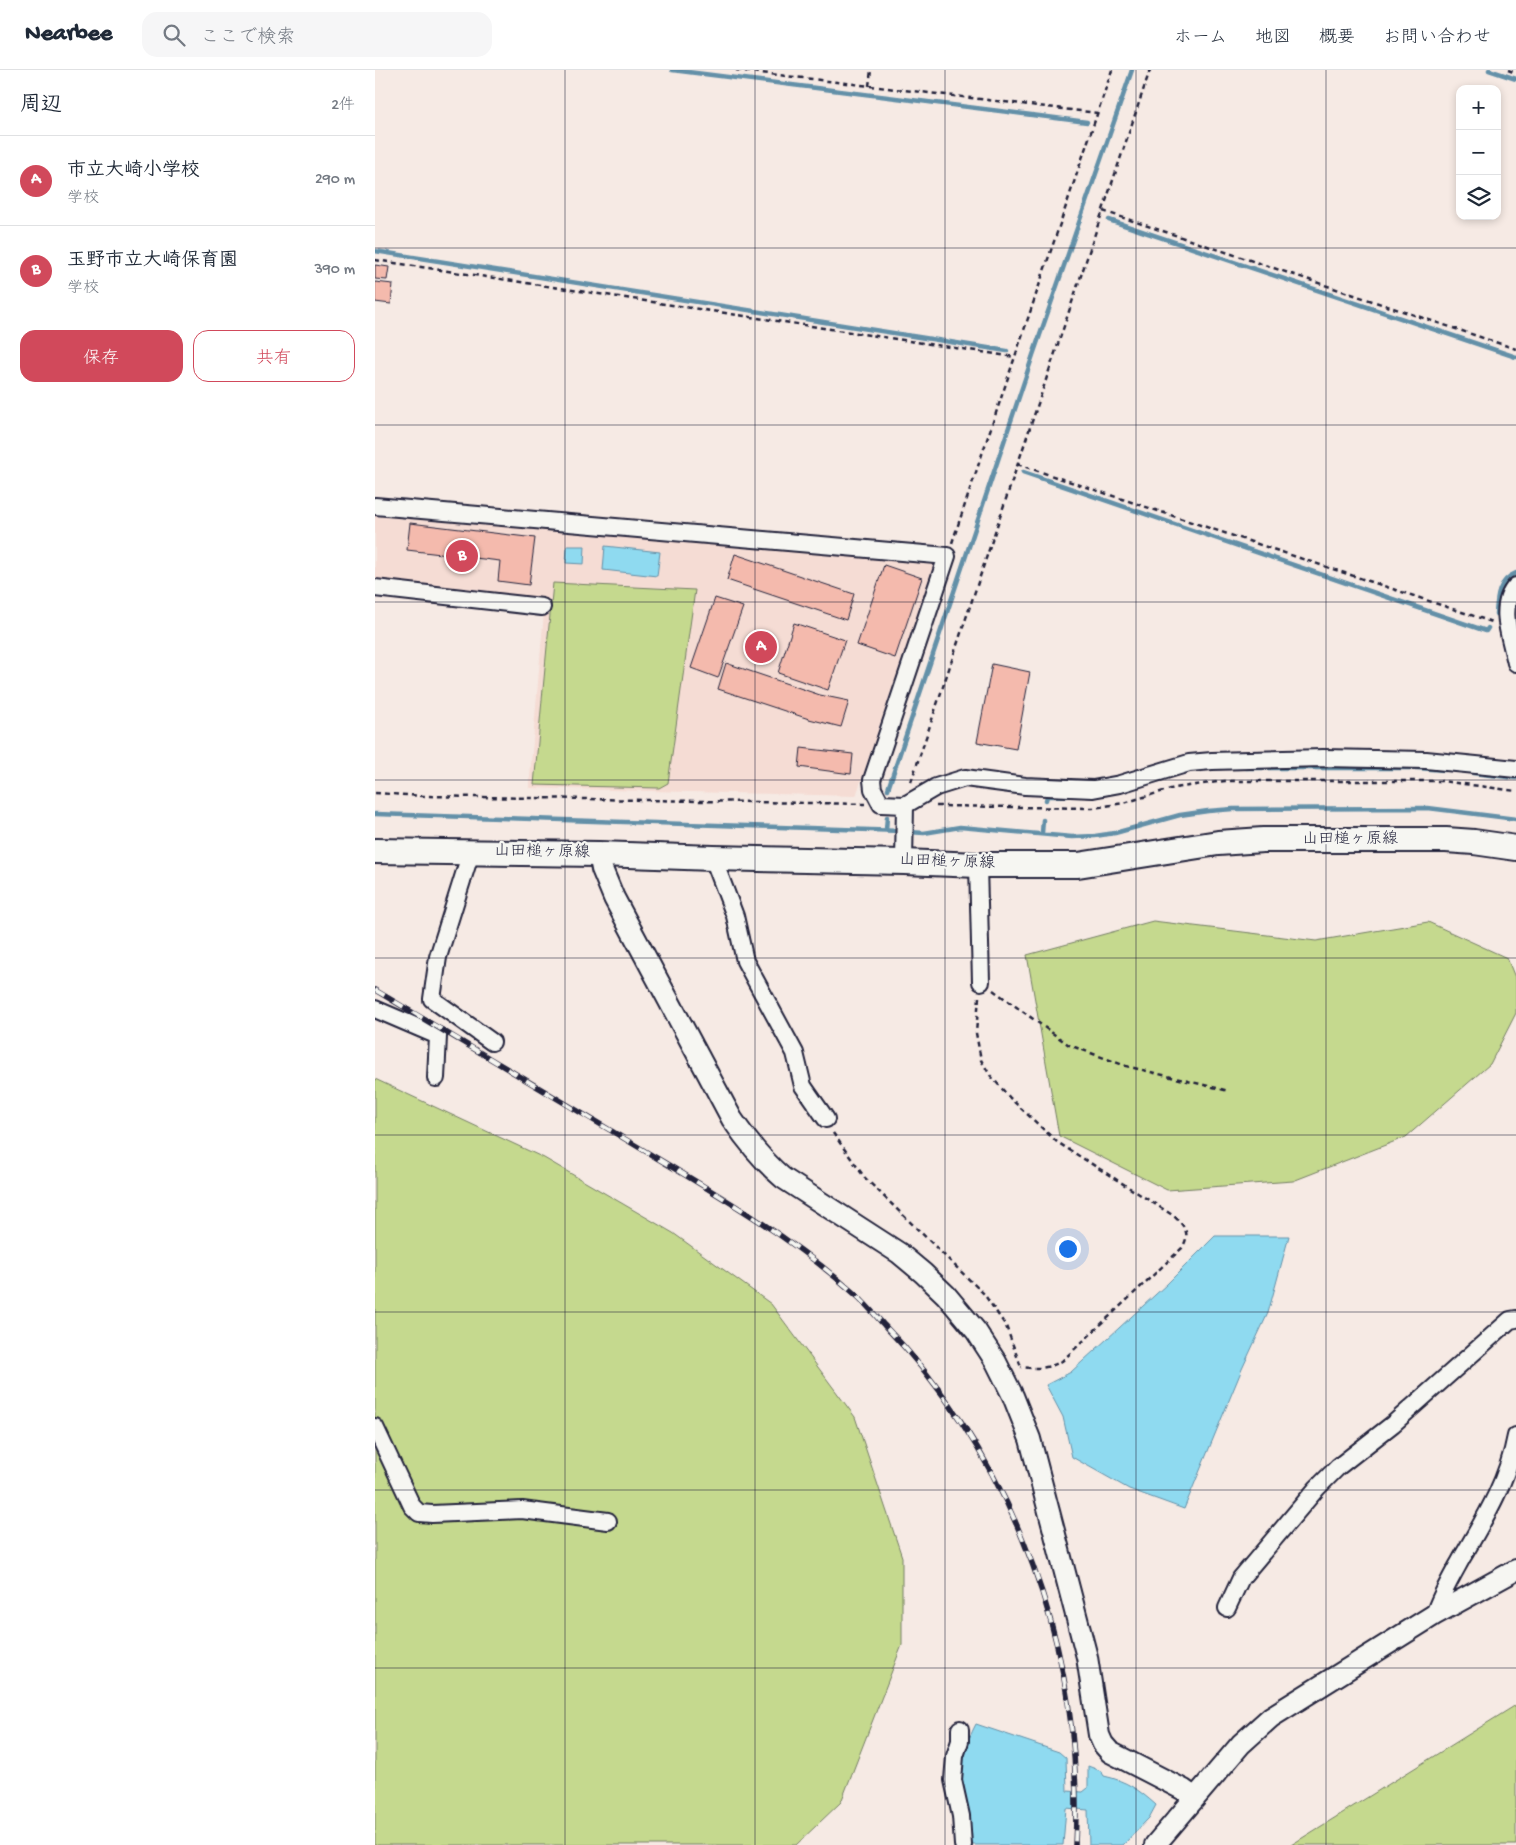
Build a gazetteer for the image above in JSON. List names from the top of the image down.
{
  "streets": {
    "main road": ["山田槌ヶ原線"]
  },
  "page": {
    "header": "Nearbee",
    "search": "ここで検索",
    "nav": [
      "ホーム",
      "地図",
      "概要",
      "お問い合わせ"
    ],
    "heading": ["周辺", "2件"],
    "map_buttons": ["+", "−"],
    "list": [
      {
        "mark": "A",
        "name": "市立大崎小学校",
        "note": "学校",
        "value": "290 m"
      },
      {
        "mark": "B",
        "name": "玉野市立大崎保育園",
        "note": "学校",
        "value": "390 m"
      }
    ],
    "buttons": ["保存", "共有"],
    "pins": ["B", "A"]
  }
}
